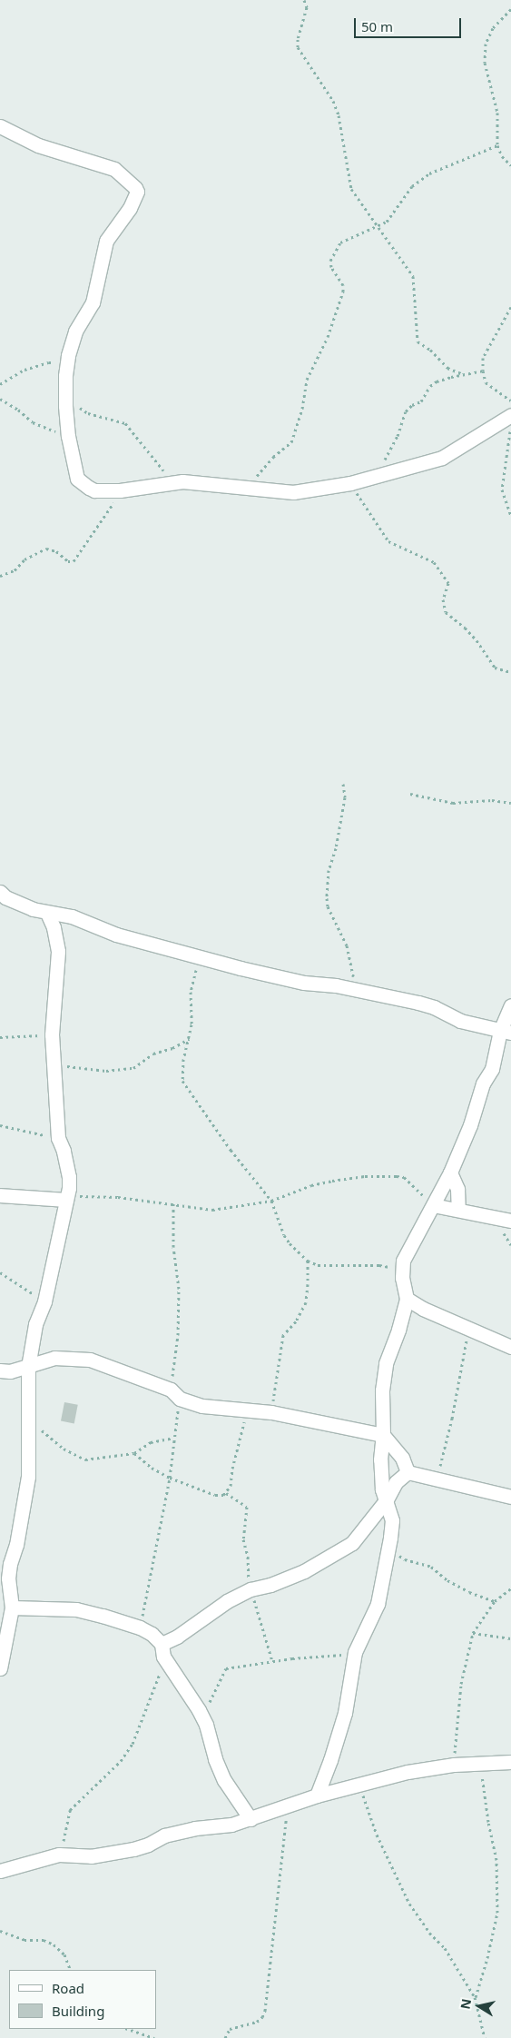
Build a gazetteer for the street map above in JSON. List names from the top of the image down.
{
  "legend": ["Road", "Building"],
  "scale_bar": "50 m",
  "north": "left"
}
